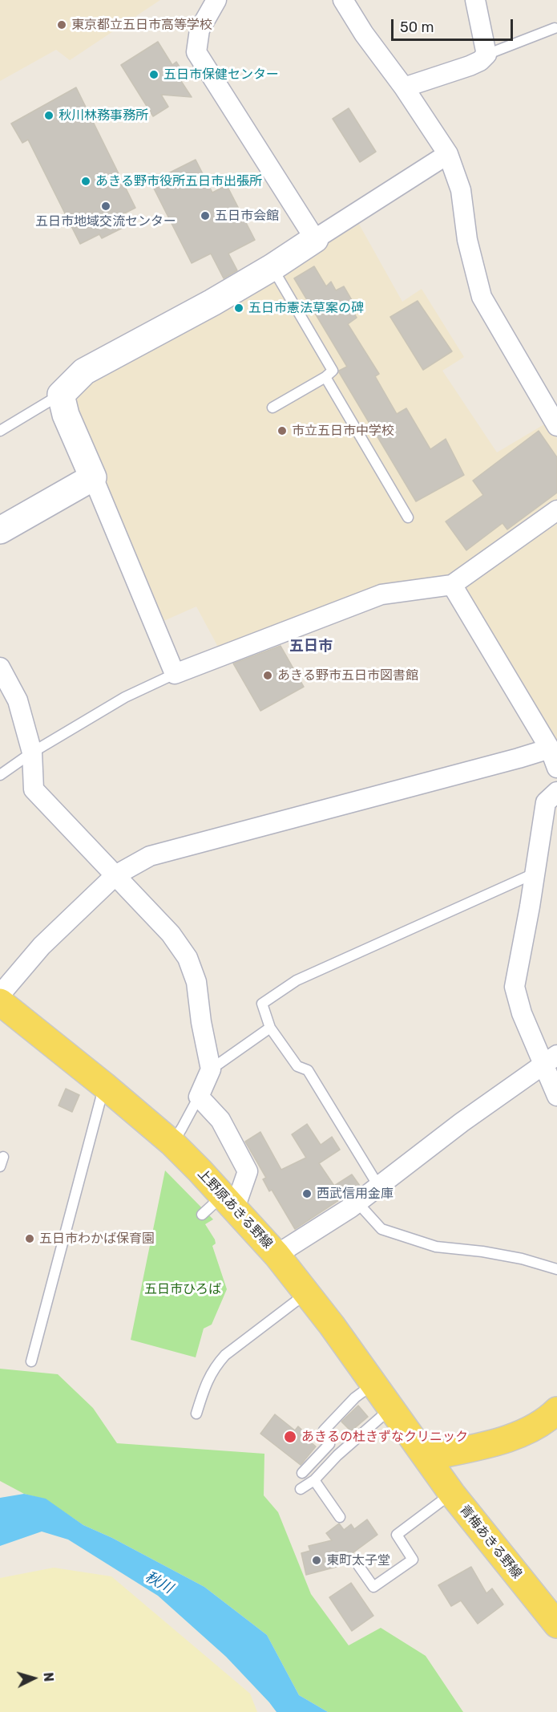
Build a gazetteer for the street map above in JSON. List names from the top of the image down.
{
  "streets": {
    "main road": ["上野原あきる野線", "青梅あきる野線"]
  },
  "crossings": [
    ["上野原あきる野線", "青梅あきる野線"]
  ],
  "districts": ["五日市"],
  "water": ["秋川"],
  "parks": ["五日市ひろば"],
  "places": [
    "東京都立五日市高等学校",
    "五日市保健センター",
    "秋川林務事務所",
    "あきる野市役所五日市出張所",
    "五日市地域交流センター",
    "五日市会館",
    "五日市憲法草案の碑",
    "市立五日市中学校",
    "あきる野市五日市図書館",
    "西武信用金庫",
    "五日市わかば保育園",
    "あきるの杜きずなクリニック",
    "東町太子堂"
  ],
  "scale_bar": "50 m",
  "north": "right"
}
